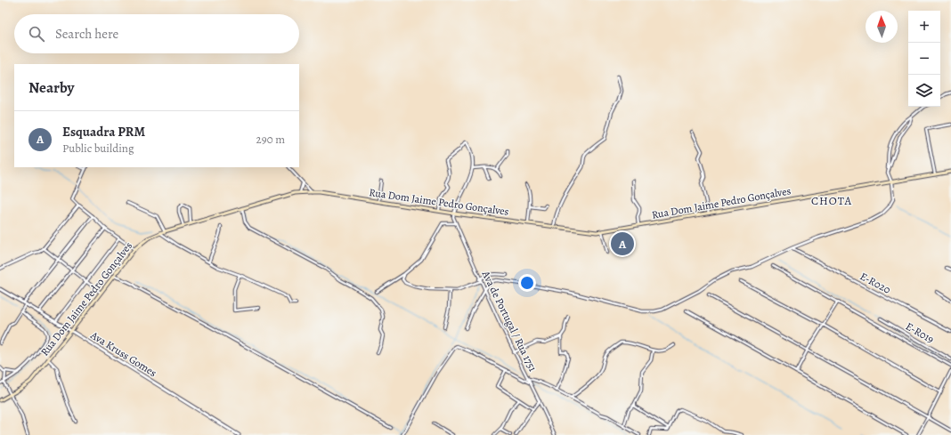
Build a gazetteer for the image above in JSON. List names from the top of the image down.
{
  "streets": {
    "main road": ["Rua Dom Jaime Pedro Gonçalves"],
    "street": [
      "E-R020",
      "Ava de Portugal / Rua 1751",
      "E-R019",
      "Ava Kruss Gomes"
    ]
  },
  "crossings": [
    ["Rua Dom Jaime Pedro Gonçalves", "Ava de Portugal / Rua 1751"],
    ["Rua Dom Jaime Pedro Gonçalves", "Ava Kruss Gomes"]
  ],
  "districts": ["CHOTA"],
  "north": "top",
  "page": {
    "map_buttons": ["+", "−"],
    "search": "Search here",
    "heading": "Nearby",
    "list": [
      {
        "mark": "A",
        "name": "Esquadra PRM",
        "note": "Public building",
        "value": "290 m"
      }
    ],
    "pins": "A"
  }
}
